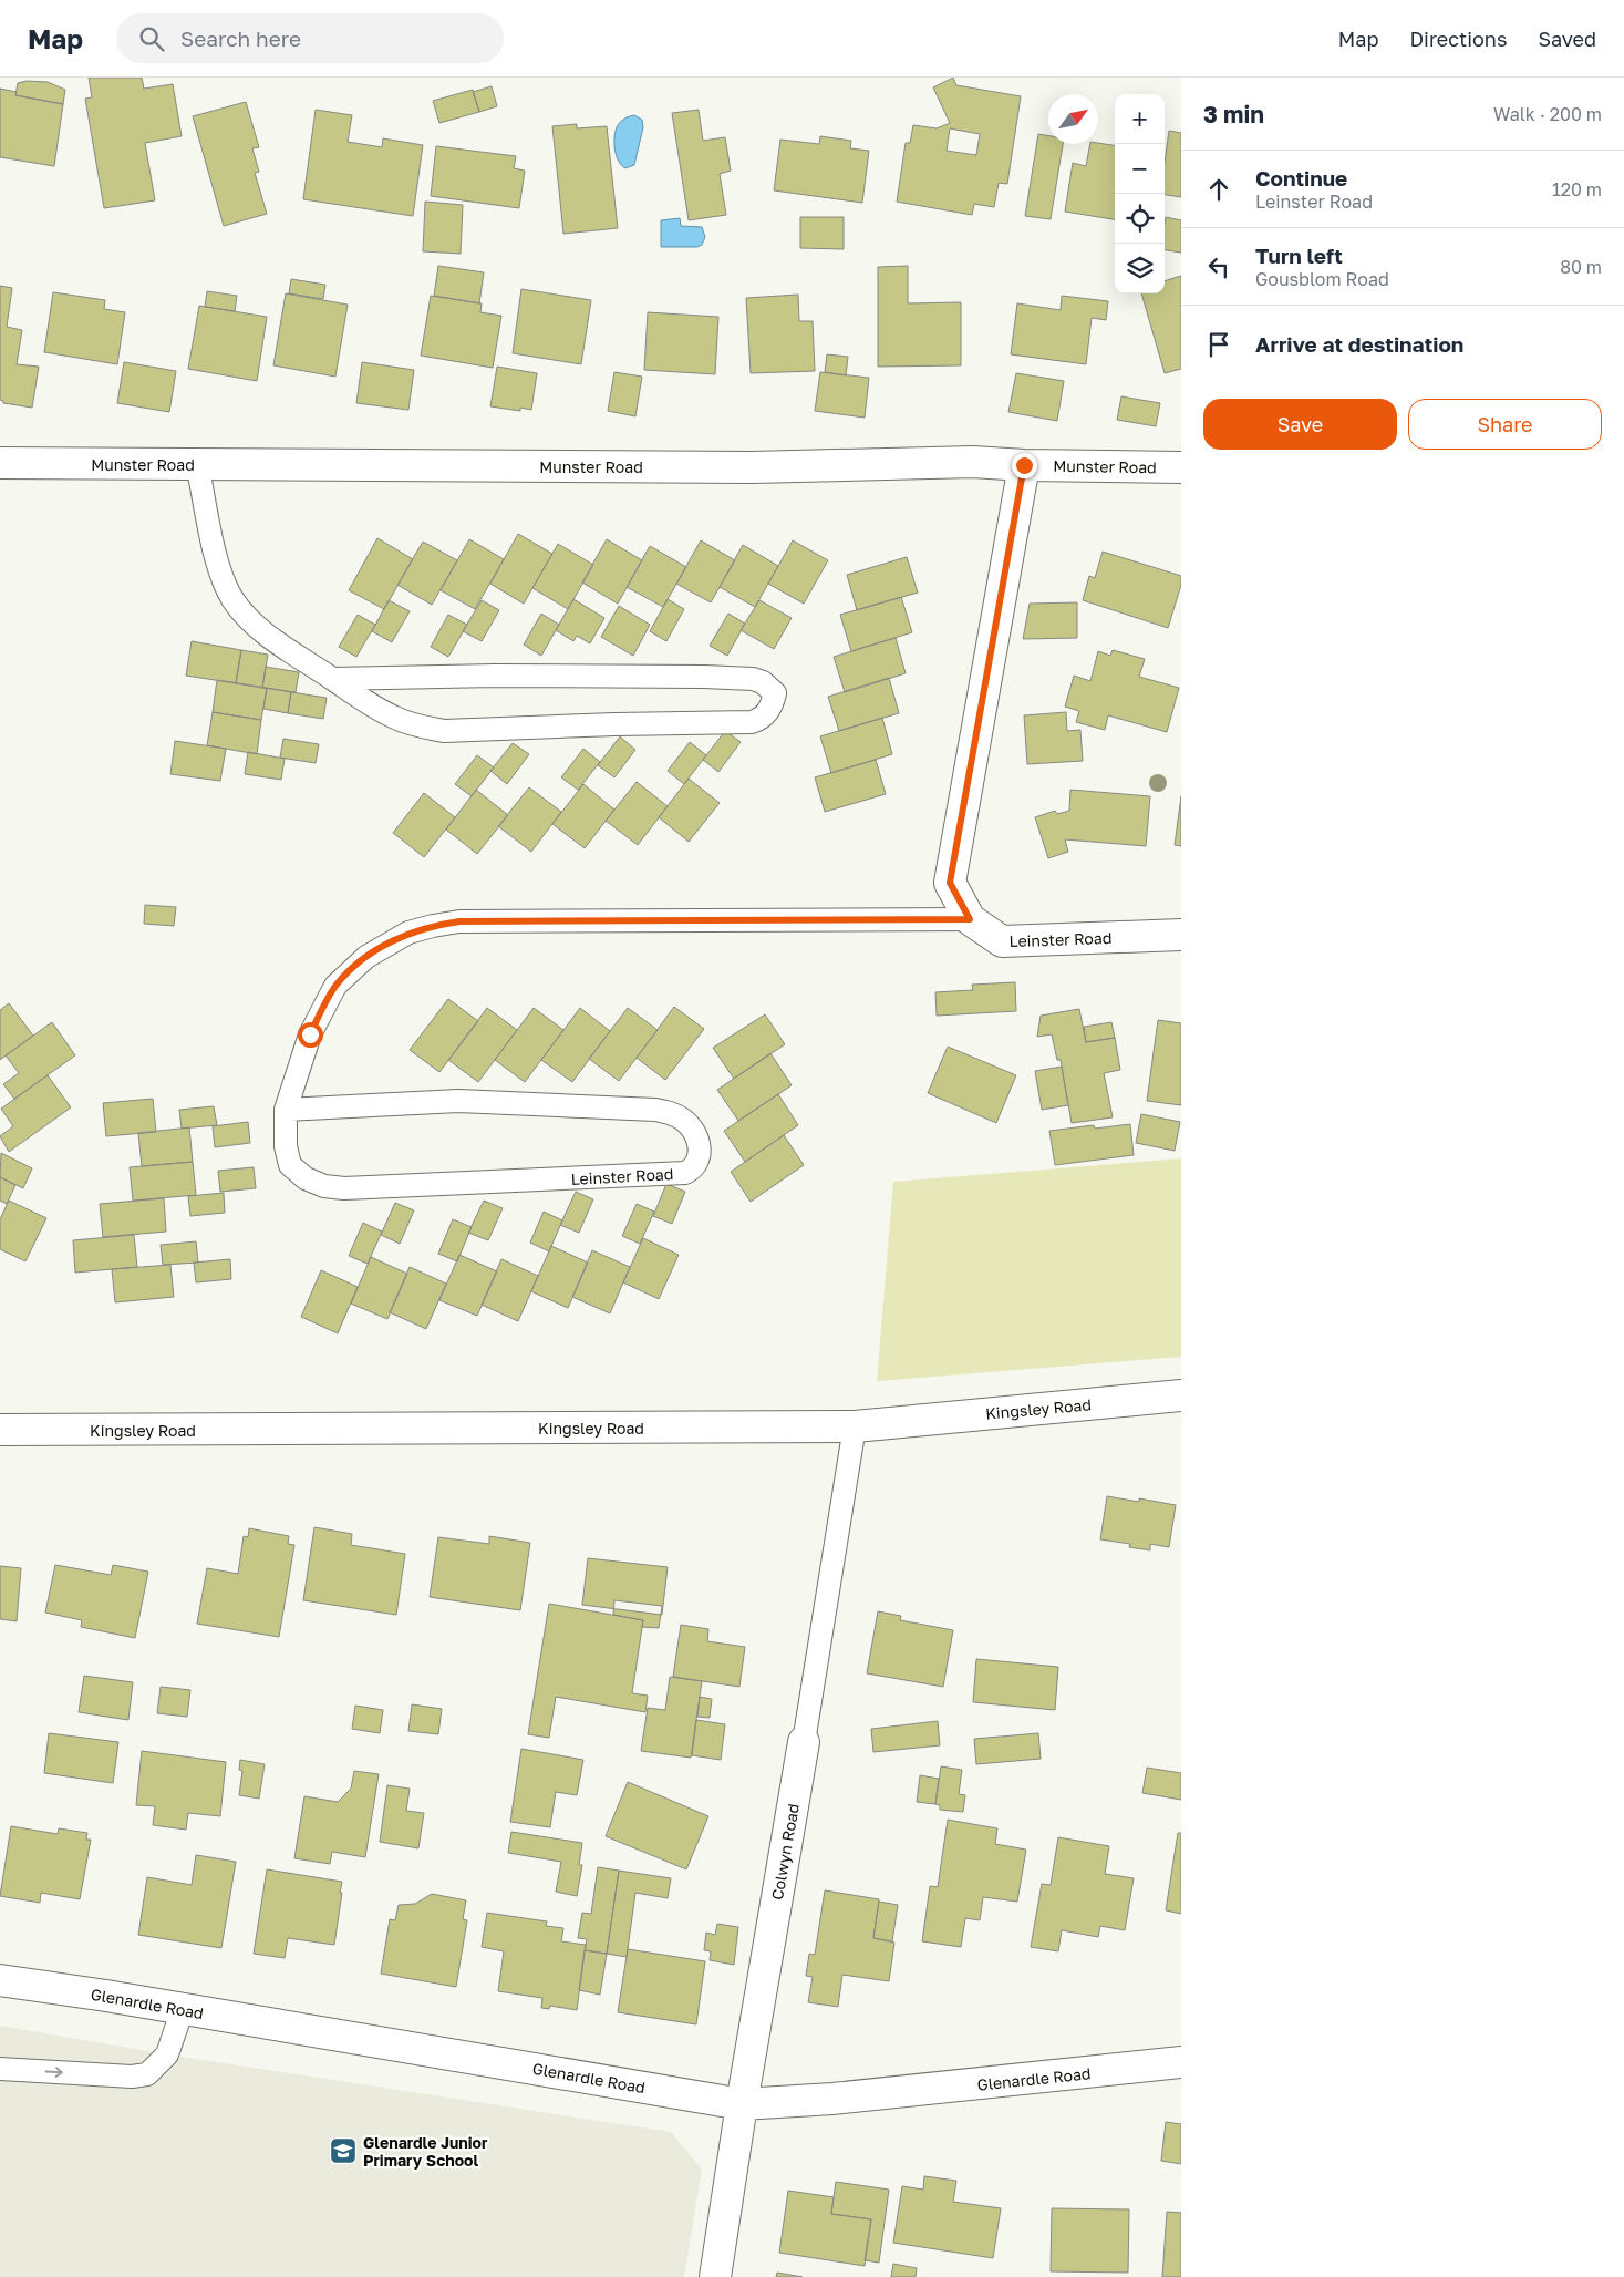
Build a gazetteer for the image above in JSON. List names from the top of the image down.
{
  "streets": {
    "street": [
      "Munster Road",
      "Leinster Road",
      "Kingsley Road",
      "Colwyn Road",
      "Glenardle Road"
    ]
  },
  "crossings": [
    ["Kingsley Road", "Colwyn Road"],
    ["Colwyn Road", "Glenardle Road"]
  ],
  "places": {
    "school or university": ["Glenardle Junior Primary School"]
  },
  "north": "top right",
  "page": {
    "header": "Map",
    "search": "Search here",
    "nav": ["Map", "Directions", "Saved"],
    "heading": ["3 min", "Walk · 200 m"],
    "map_buttons": ["+", "−"],
    "list": [
      ["Continue", "Leinster Road", "120 m"],
      ["Turn left", "Gousblom Road", "80 m"],
      "Arrive at destination"
    ],
    "buttons": ["Save", "Share"]
  }
}
